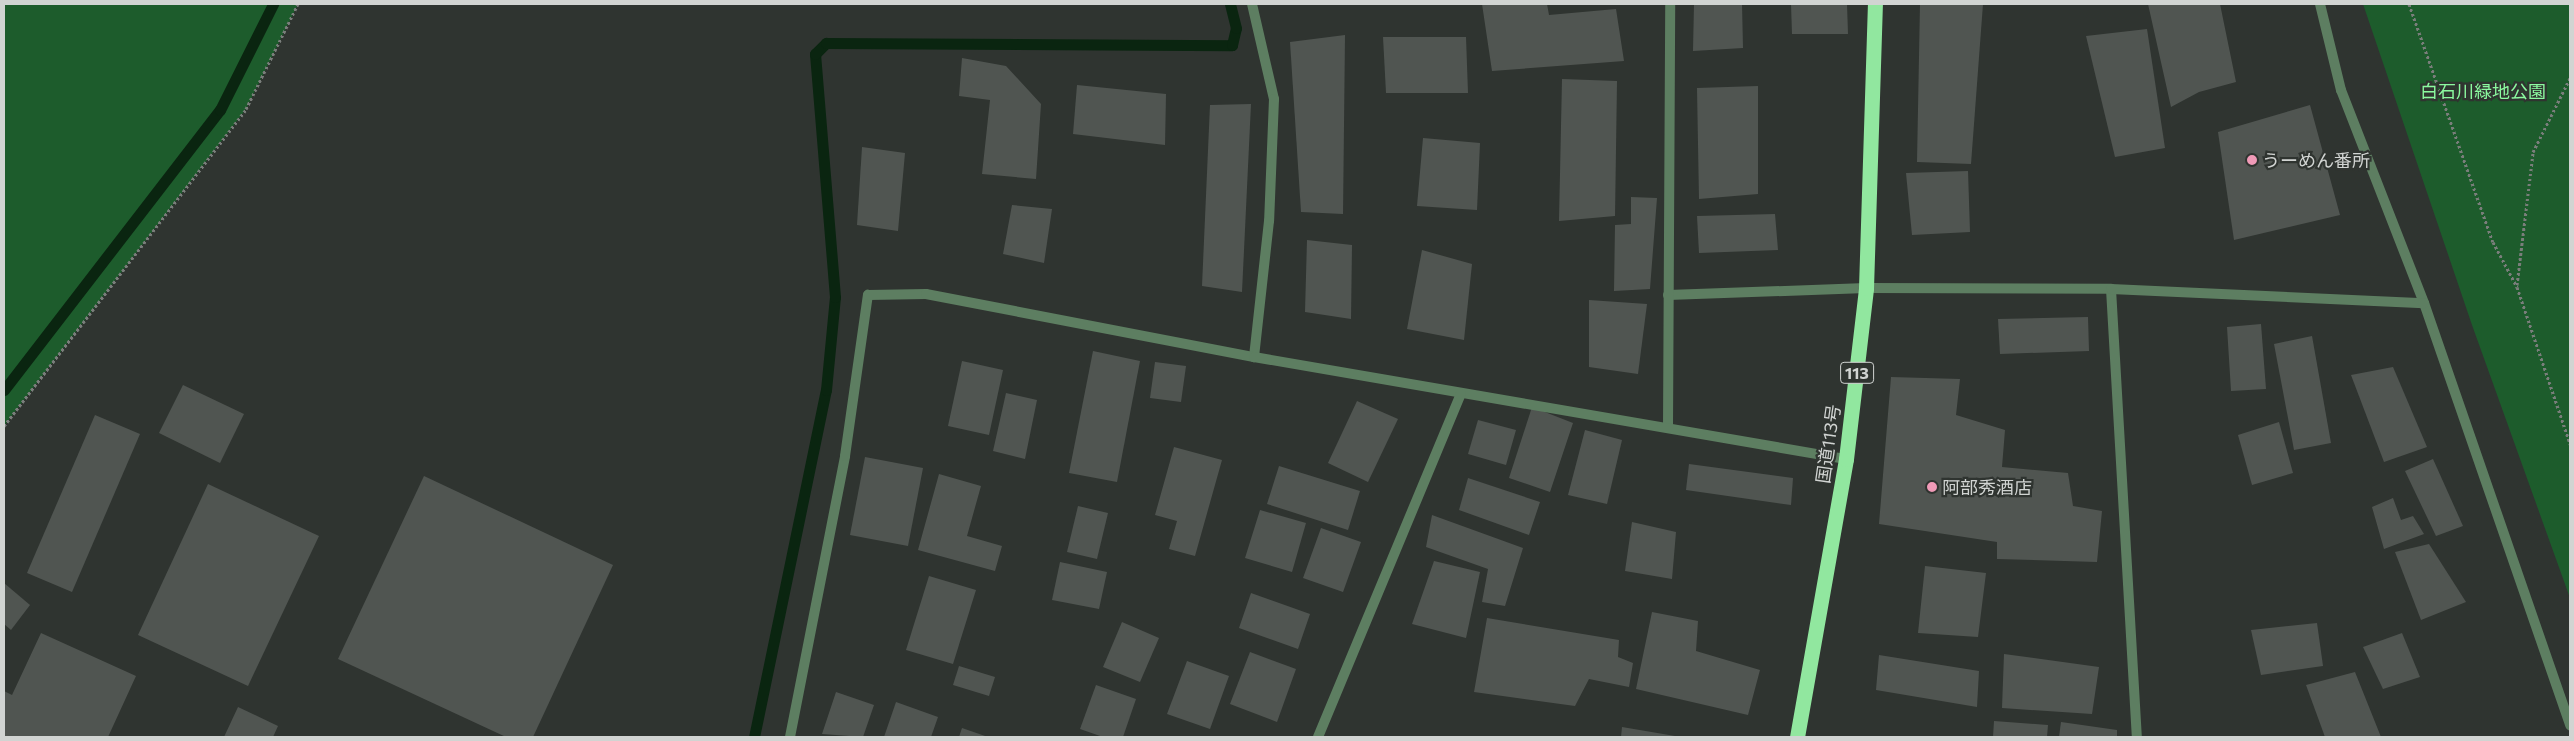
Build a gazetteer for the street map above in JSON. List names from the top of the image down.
{
  "streets": {
    "highway": ["113", "国道113号"]
  },
  "parks": ["白石川緑地公園"],
  "places": ["うーめん番所", "阿部秀酒店"]
}
